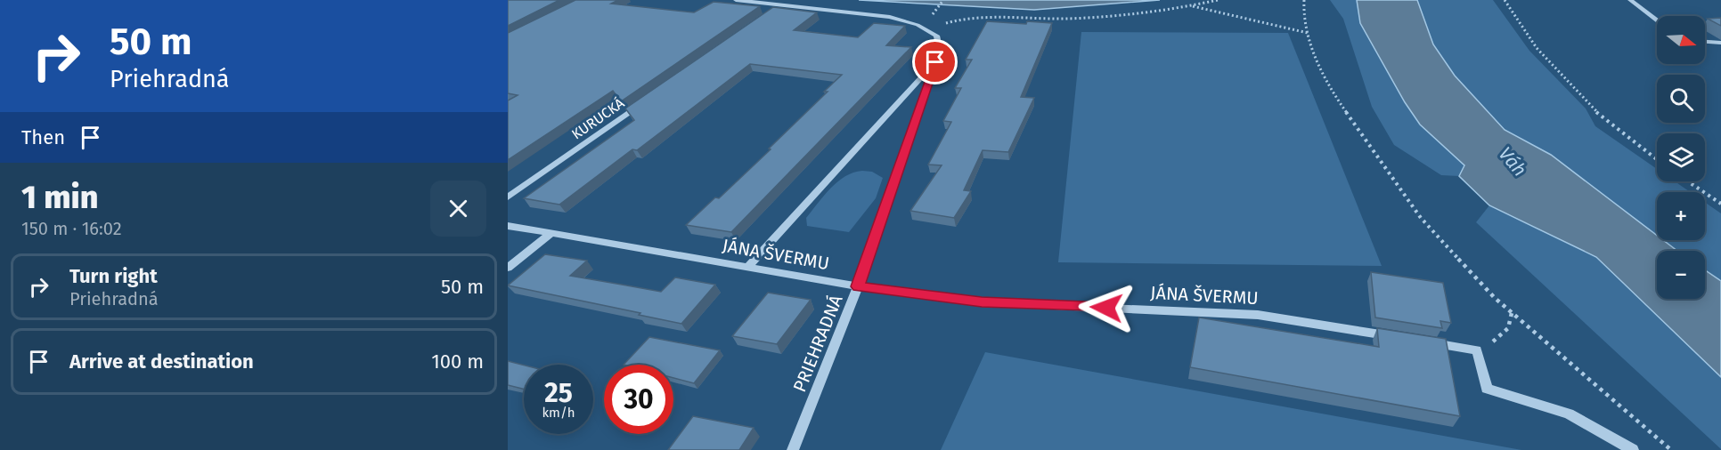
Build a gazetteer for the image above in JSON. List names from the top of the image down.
{
  "streets": {
    "street": ["KURUCKÁ", "JÁNA ŠVERMU", "PRIEHRADNÁ"]
  },
  "crossings": [
    ["JÁNA ŠVERMU", "PRIEHRADNÁ"]
  ],
  "water": ["Váh"],
  "north": "right",
  "page": {
    "turn": ["50 m", "Priehradná"],
    "map_buttons": ["+", "−"],
    "then": "Then",
    "heading": ["1 min", "150 m · 16:02"],
    "list": [
      {
        "name": "Turn right",
        "note": "Priehradná",
        "value": "50 m"
      },
      {
        "name": "Arrive at destination",
        "value": "100 m"
      }
    ],
    "speed": "25 km/h",
    "limit": "30"
  }
}
